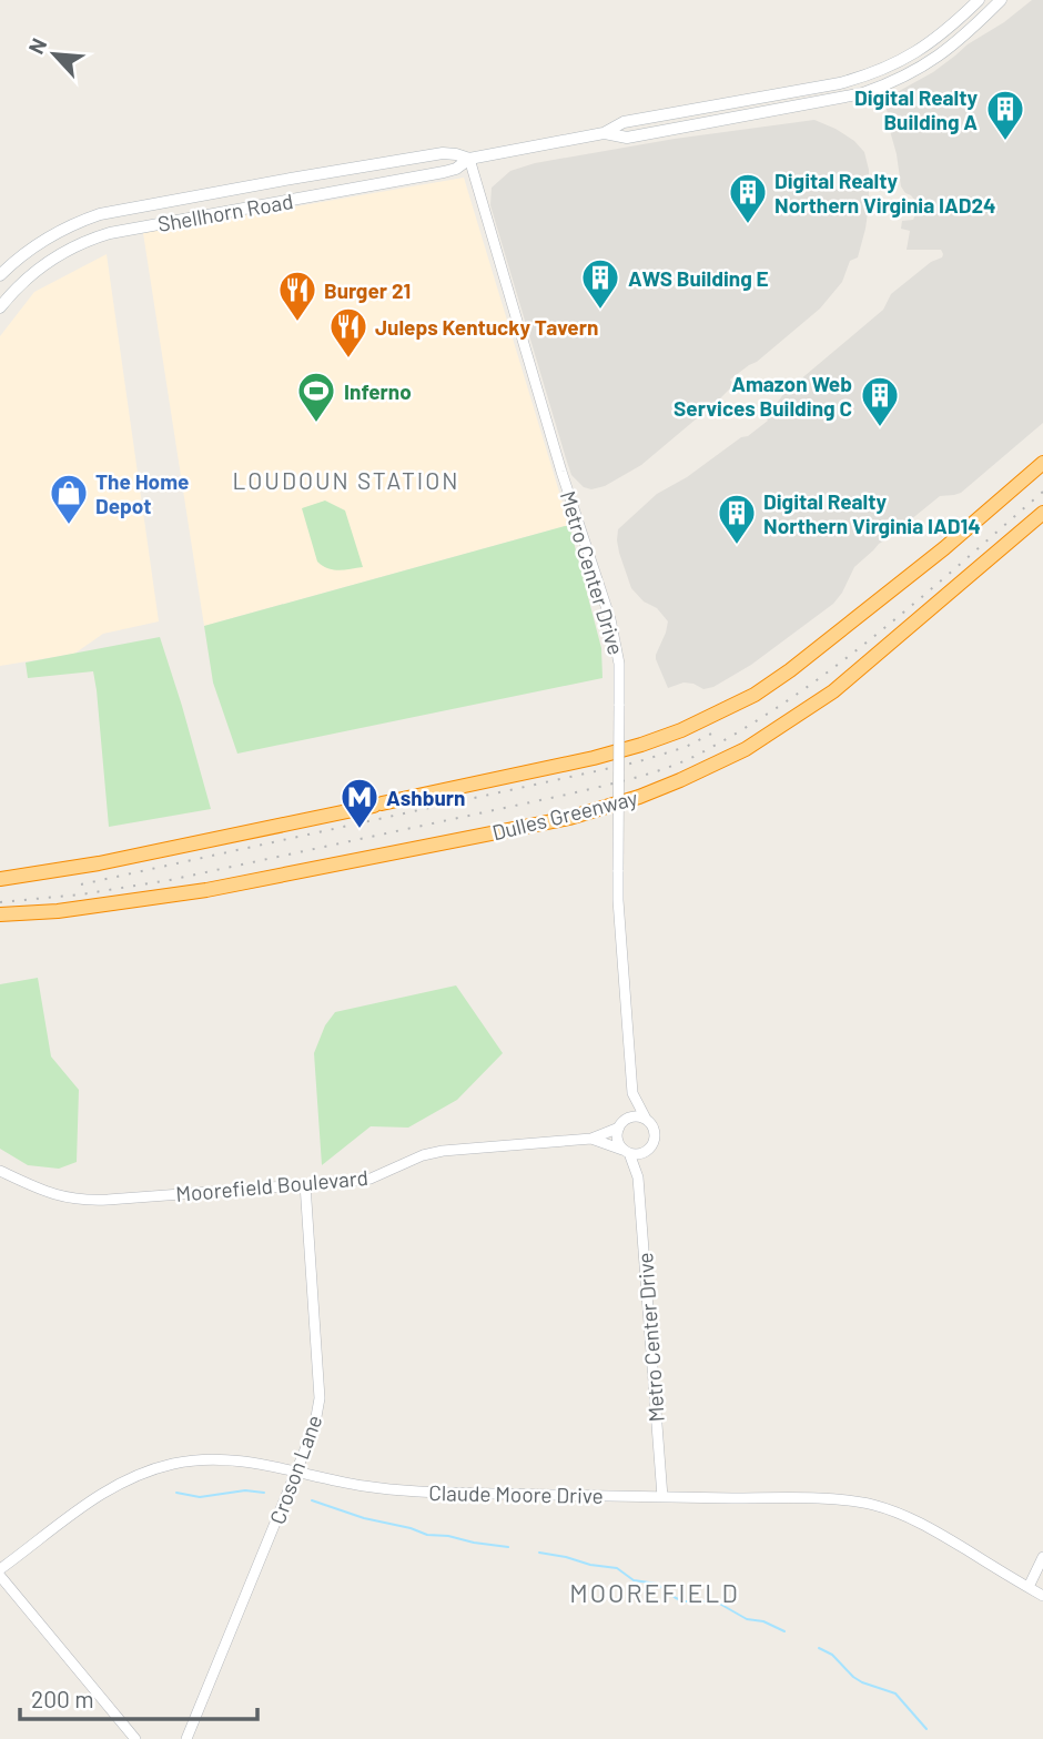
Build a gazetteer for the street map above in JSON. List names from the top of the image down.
{
  "streets": {
    "highway": ["Dulles Greenway"],
    "main road": ["Shellhorn Road"],
    "street": [
      "Metro Center Drive",
      "Moorefield Boulevard",
      "Croson Lane",
      "Claude Moore Drive"
    ]
  },
  "crossings": [
    ["Shellhorn Road", "Metro Center Drive"],
    ["Metro Center Drive", "Moorefield Boulevard"],
    ["Metro Center Drive", "Claude Moore Drive"],
    ["Moorefield Boulevard", "Croson Lane"],
    ["Croson Lane", "Claude Moore Drive"]
  ],
  "districts": ["LOUDOUN STATION", "MOOREFIELD"],
  "places": {
    "building": [
      "Digital Realty Building A",
      "Digital Realty Northern Virginia IAD24",
      "AWS Building E",
      "Amazon Web Services Building C",
      "Digital Realty Northern Virginia IAD14"
    ],
    "restaurant": ["Burger 21", "Juleps Kentucky Tavern"],
    "sports": ["Inferno"],
    "shop": ["The Home Depot"],
    "metro station": ["Ashburn"]
  },
  "scale_bar": "200 m",
  "north": "top left"
}
